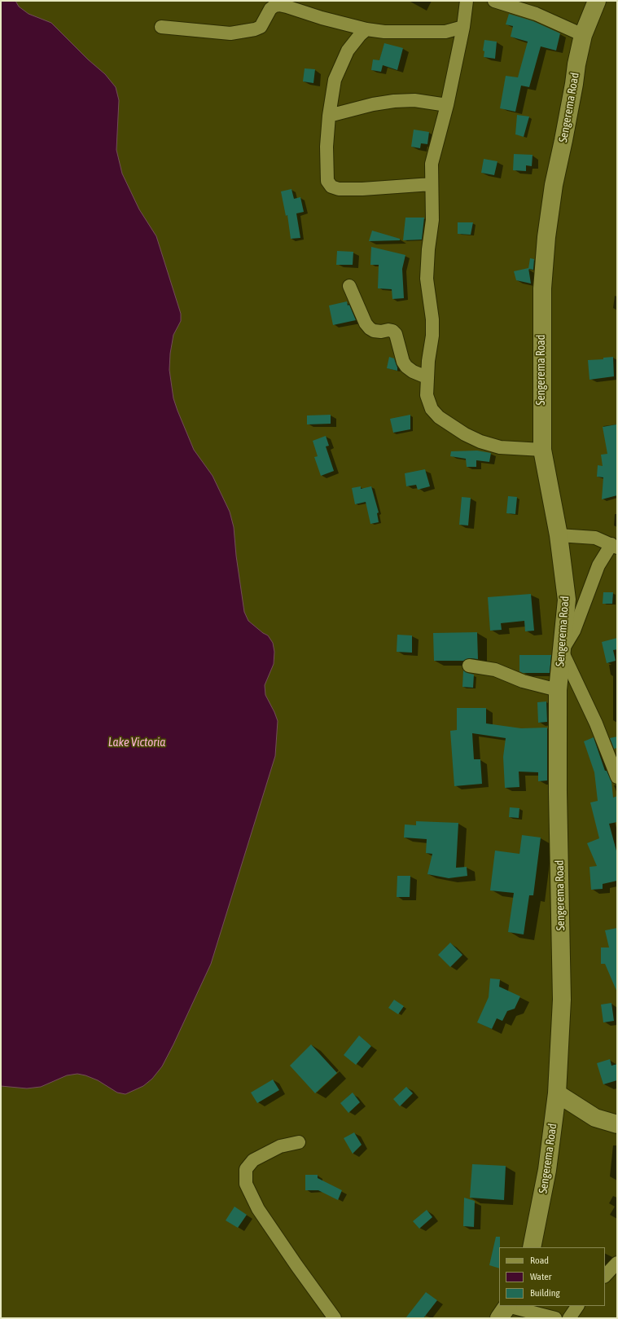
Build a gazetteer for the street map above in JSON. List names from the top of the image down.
{
  "streets": {
    "main road": ["Sengerema Road"]
  },
  "water": ["Lake Victoria"],
  "legend": ["Road", "Water", "Building"]
}
